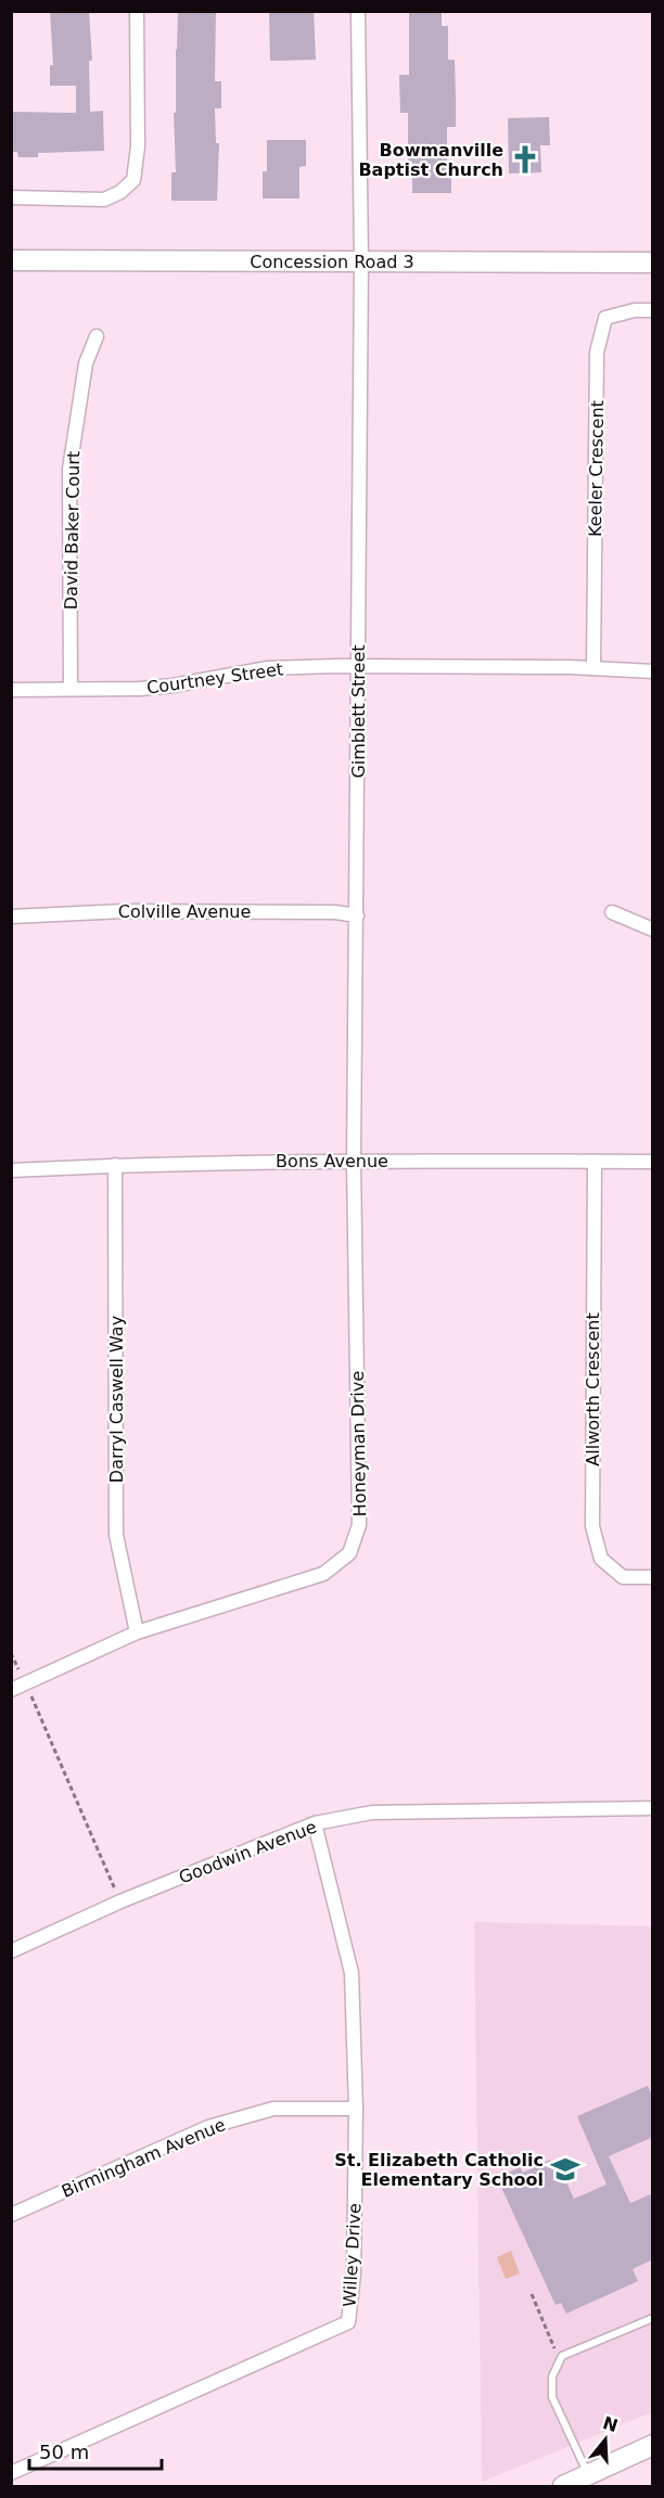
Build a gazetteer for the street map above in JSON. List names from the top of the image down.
{
  "streets": {
    "street": [
      "Concession Road 3",
      "Keeler Crescent",
      "David Baker Court",
      "Courtney Street",
      "Gimblett Street",
      "Colville Avenue",
      "Bons Avenue",
      "Allworth Crescent",
      "Darryl Caswell Way",
      "Honeyman Drive",
      "Goodwin Avenue",
      "Birmingham Avenue",
      "Willey Drive"
    ]
  },
  "crossings": [
    ["Concession Road 3", "Gimblett Street"],
    ["Keeler Crescent", "Courtney Street"],
    ["David Baker Court", "Courtney Street"],
    ["Courtney Street", "Gimblett Street"],
    ["Gimblett Street", "Colville Avenue"],
    ["Gimblett Street", "Bons Avenue"],
    ["Gimblett Street", "Honeyman Drive"],
    ["Bons Avenue", "Allworth Crescent"],
    ["Bons Avenue", "Darryl Caswell Way"],
    ["Bons Avenue", "Honeyman Drive"],
    ["Darryl Caswell Way", "Honeyman Drive"],
    ["Goodwin Avenue", "Willey Drive"],
    ["Birmingham Avenue", "Willey Drive"]
  ],
  "places": {
    "church": ["Bowmanville Baptist Church"],
    "school or university": ["St. Elizabeth Catholic Elementary School"]
  },
  "scale_bar": "50 m",
  "north": "top"
}
